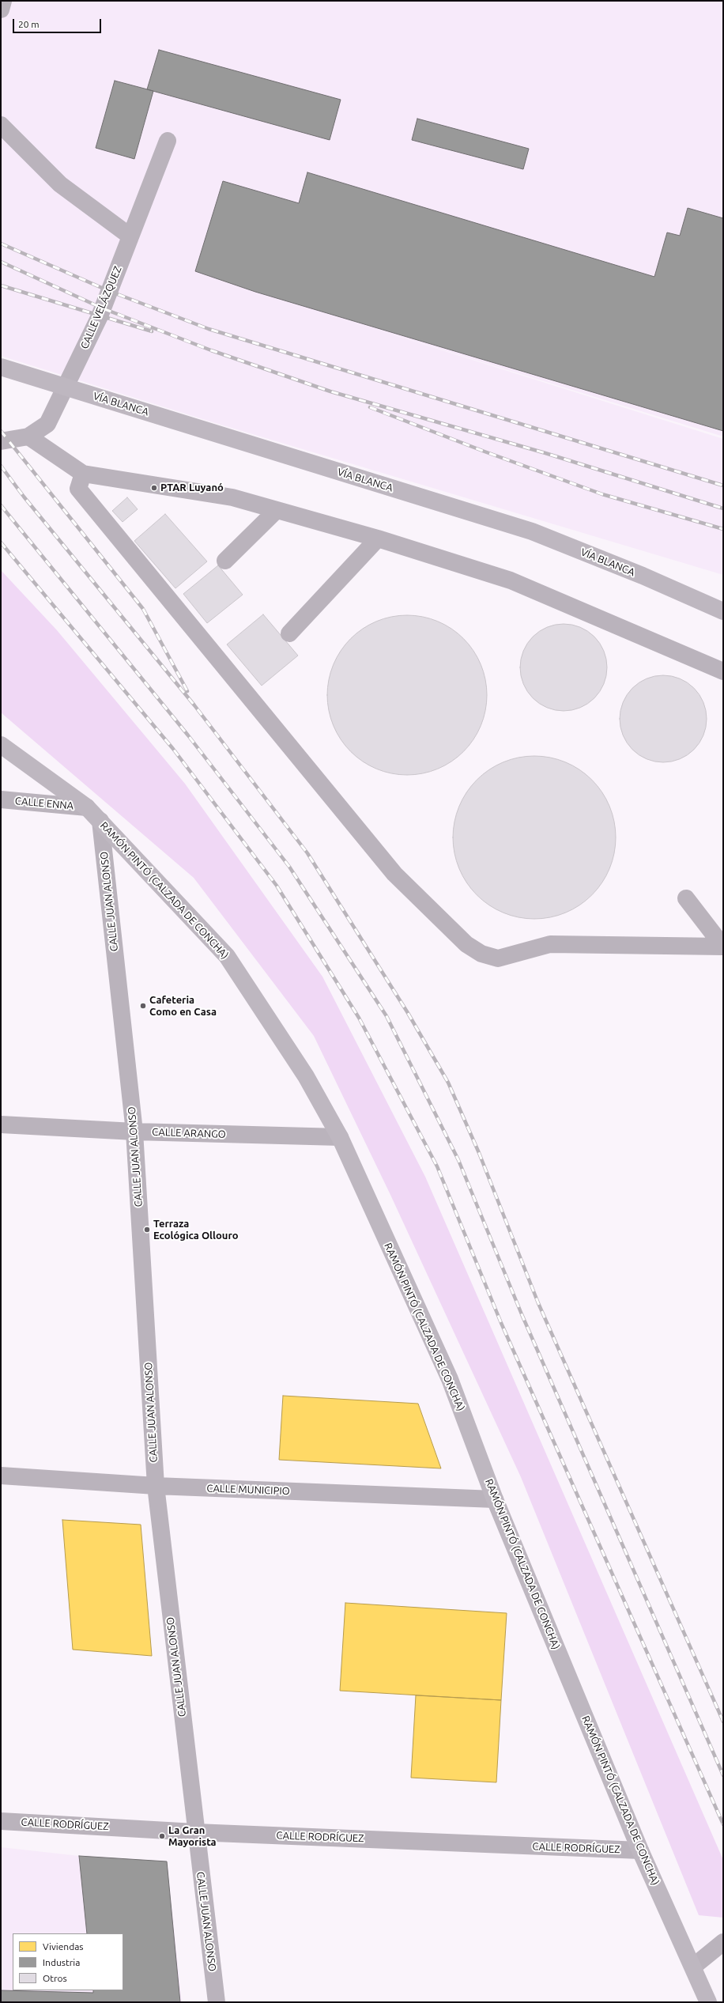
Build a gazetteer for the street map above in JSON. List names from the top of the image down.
{
  "streets": {
    "main road": ["VÍA BLANCA", "RAMÓN PINTÓ (CALZADA DE CONCHA)"],
    "street": [
      "CALLE VELÁZQUEZ",
      "CALLE ENNA",
      "CALLE JUAN ALONSO",
      "CALLE ARANGO",
      "CALLE MUNICIPIO",
      "CALLE RODRÍGUEZ"
    ]
  },
  "crossings": [
    ["CALLE ENNA", "RAMÓN PINTÓ (CALZADA DE CONCHA)"],
    ["RAMÓN PINTÓ (CALZADA DE CONCHA)", "CALLE JUAN ALONSO"],
    ["RAMÓN PINTÓ (CALZADA DE CONCHA)", "CALLE ARANGO"],
    ["RAMÓN PINTÓ (CALZADA DE CONCHA)", "CALLE MUNICIPIO"],
    ["RAMÓN PINTÓ (CALZADA DE CONCHA)", "CALLE RODRÍGUEZ"],
    ["CALLE JUAN ALONSO", "CALLE ARANGO"],
    ["CALLE JUAN ALONSO", "CALLE MUNICIPIO"],
    ["CALLE JUAN ALONSO", "CALLE RODRÍGUEZ"]
  ],
  "places": [
    "PTAR Luyanó",
    "Cafeteria Como en Casa",
    "Terraza Ecológica Ollouro",
    "La Gran Mayorista"
  ],
  "legend": ["Viviendas", "Industria", "Otros"],
  "scale_bar": "20 m"
}
